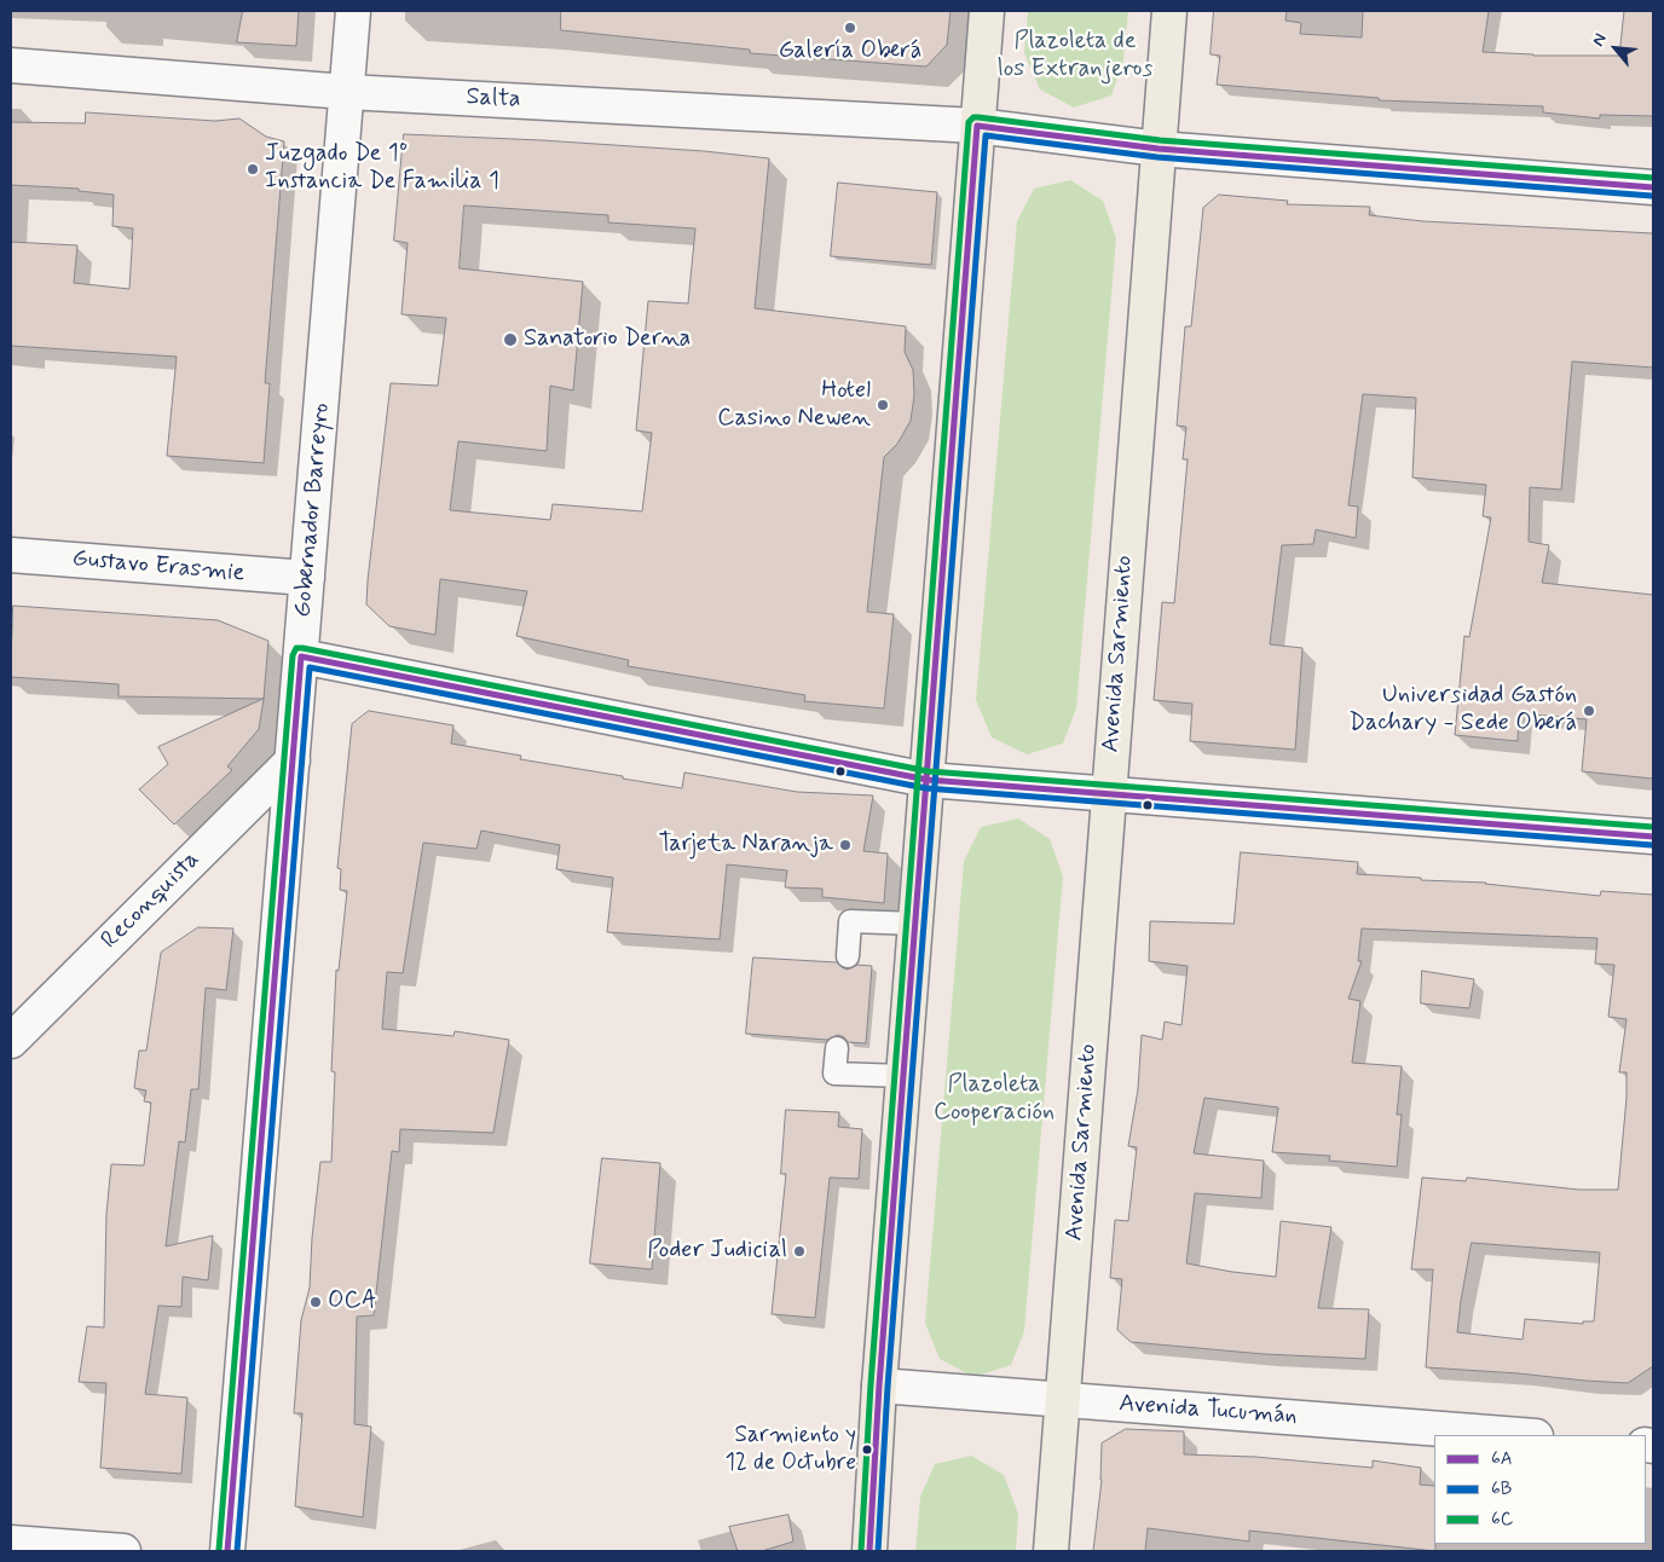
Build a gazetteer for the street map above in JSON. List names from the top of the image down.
{
  "streets": {
    "main road": ["Avenida Sarmiento"],
    "street": [
      "Salta",
      "Gobernador Barreyro",
      "Gustavo Erasmie",
      "Reconquista",
      "Avenida Tucumán"
    ]
  },
  "crossings": [
    ["Salta", "Gobernador Barreyro"],
    ["Salta", "Avenida Sarmiento"],
    ["Gobernador Barreyro", "Gustavo Erasmie"],
    ["Gobernador Barreyro", "Reconquista"],
    ["Avenida Sarmiento", "Avenida Tucumán"]
  ],
  "parks": ["Plazoleta de los Extranjeros", "Plazoleta Cooperación"],
  "places": [
    "Galería Oberá",
    "Juzgado De 1º Instancia De Familia 1",
    "Sanatorio Derna",
    "Hotel Casino Newen",
    "Universidad Gastón Dachary - Sede Oberá",
    "Tarjeta Naranja",
    "Poder Judicial",
    "OCA",
    "Sarmiento y 12 de Octubre"
  ],
  "lines": ["transit line 6C", "transit line 6A", "transit line 6B"],
  "legend": ["6A", "6B", "6C"],
  "north": "top left"
}
